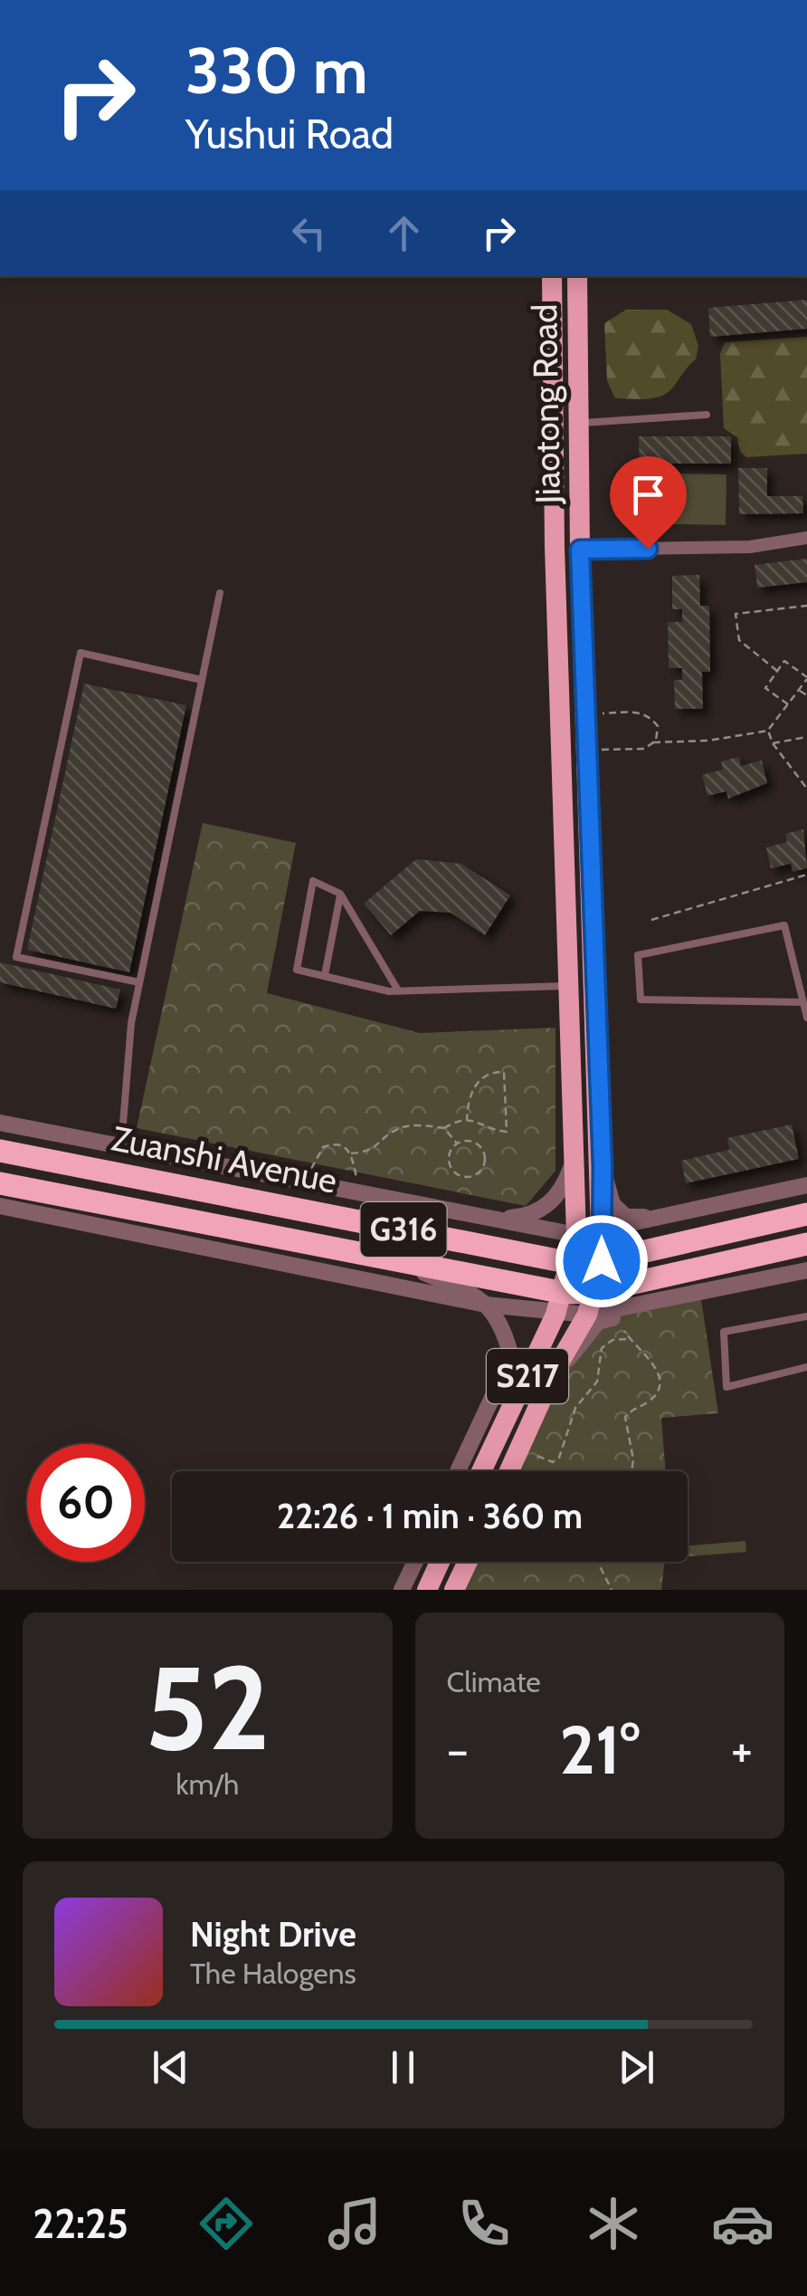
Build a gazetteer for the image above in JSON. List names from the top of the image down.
{
  "streets": {
    "highway": ["Zuanshi Avenue", "G316"],
    "main road": ["Jiaotong Road", "S217"]
  },
  "crossings": [
    ["Jiaotong Road", "Zuanshi Avenue"],
    ["Jiaotong Road", "S217"],
    ["Zuanshi Avenue", "S217"]
  ],
  "page": {
    "turn": ["330 m", "Yushui Road"],
    "limit": "60",
    "trip": "22:26 · 1 min · 360 m",
    "tile": [
      ["52", "km/h"],
      "Climate"
    ],
    "heat": ["−", "21°", "+"],
    "song": ["Night Drive", "The Halogens"],
    "tabs": "22:25"
  }
}
